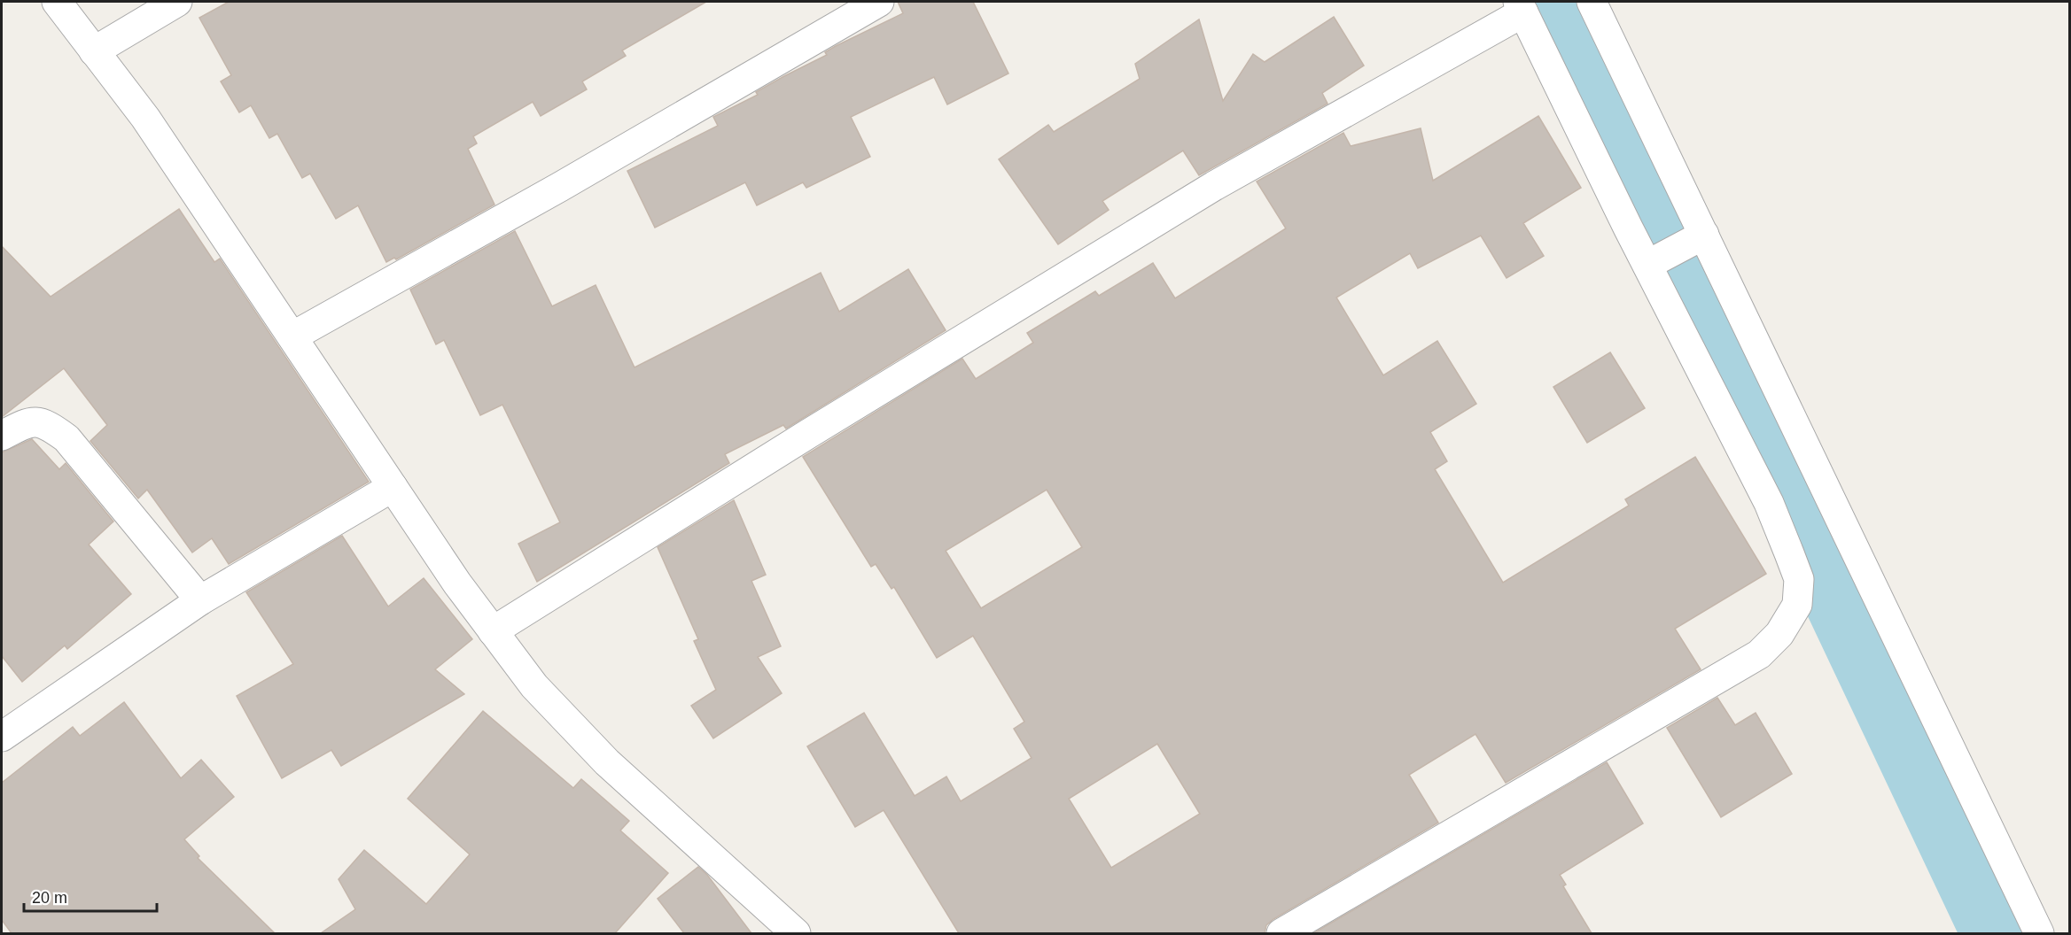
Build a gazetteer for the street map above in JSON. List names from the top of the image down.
{
  "scale_bar": "20 m"
}
